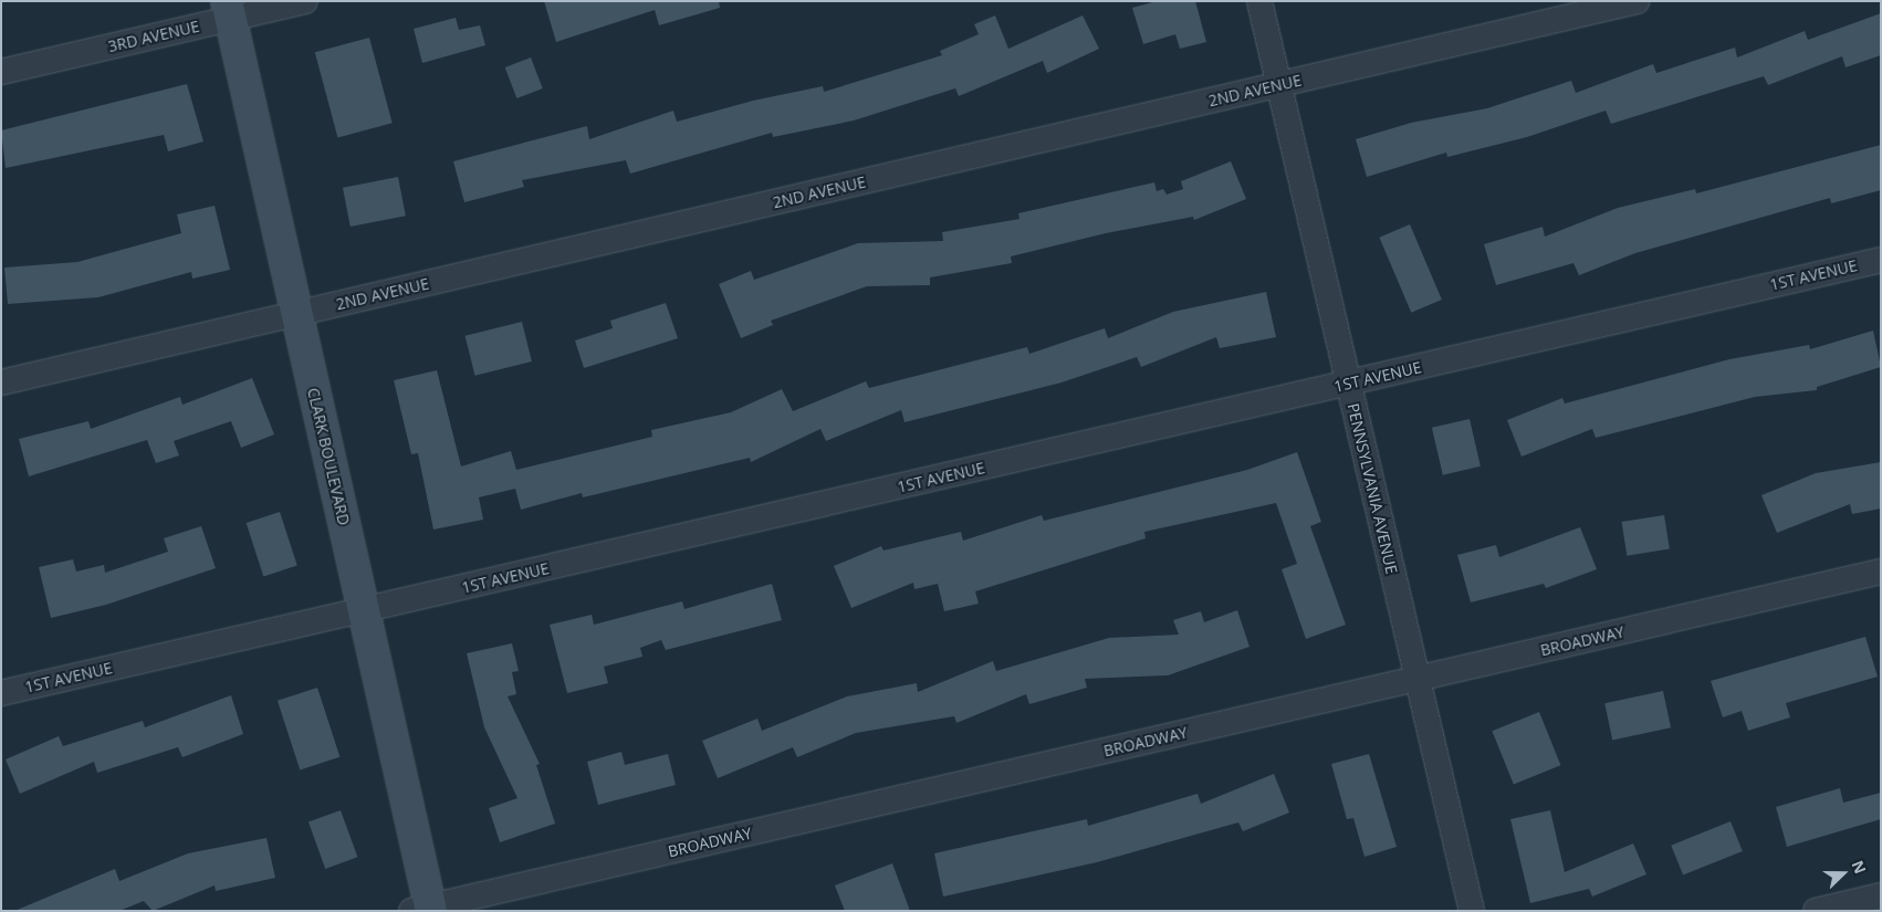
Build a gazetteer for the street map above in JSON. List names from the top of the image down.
{
  "streets": {
    "street": [
      "3RD AVENUE",
      "2ND AVENUE",
      "1ST AVENUE",
      "CLARK BOULEVARD",
      "PENNSYLVANIA AVENUE",
      "BROADWAY"
    ]
  },
  "crossings": [
    ["3RD AVENUE", "CLARK BOULEVARD"],
    ["2ND AVENUE", "CLARK BOULEVARD"],
    ["2ND AVENUE", "PENNSYLVANIA AVENUE"],
    ["1ST AVENUE", "CLARK BOULEVARD"],
    ["1ST AVENUE", "PENNSYLVANIA AVENUE"],
    ["CLARK BOULEVARD", "BROADWAY"],
    ["PENNSYLVANIA AVENUE", "BROADWAY"]
  ],
  "north": "right"
}
